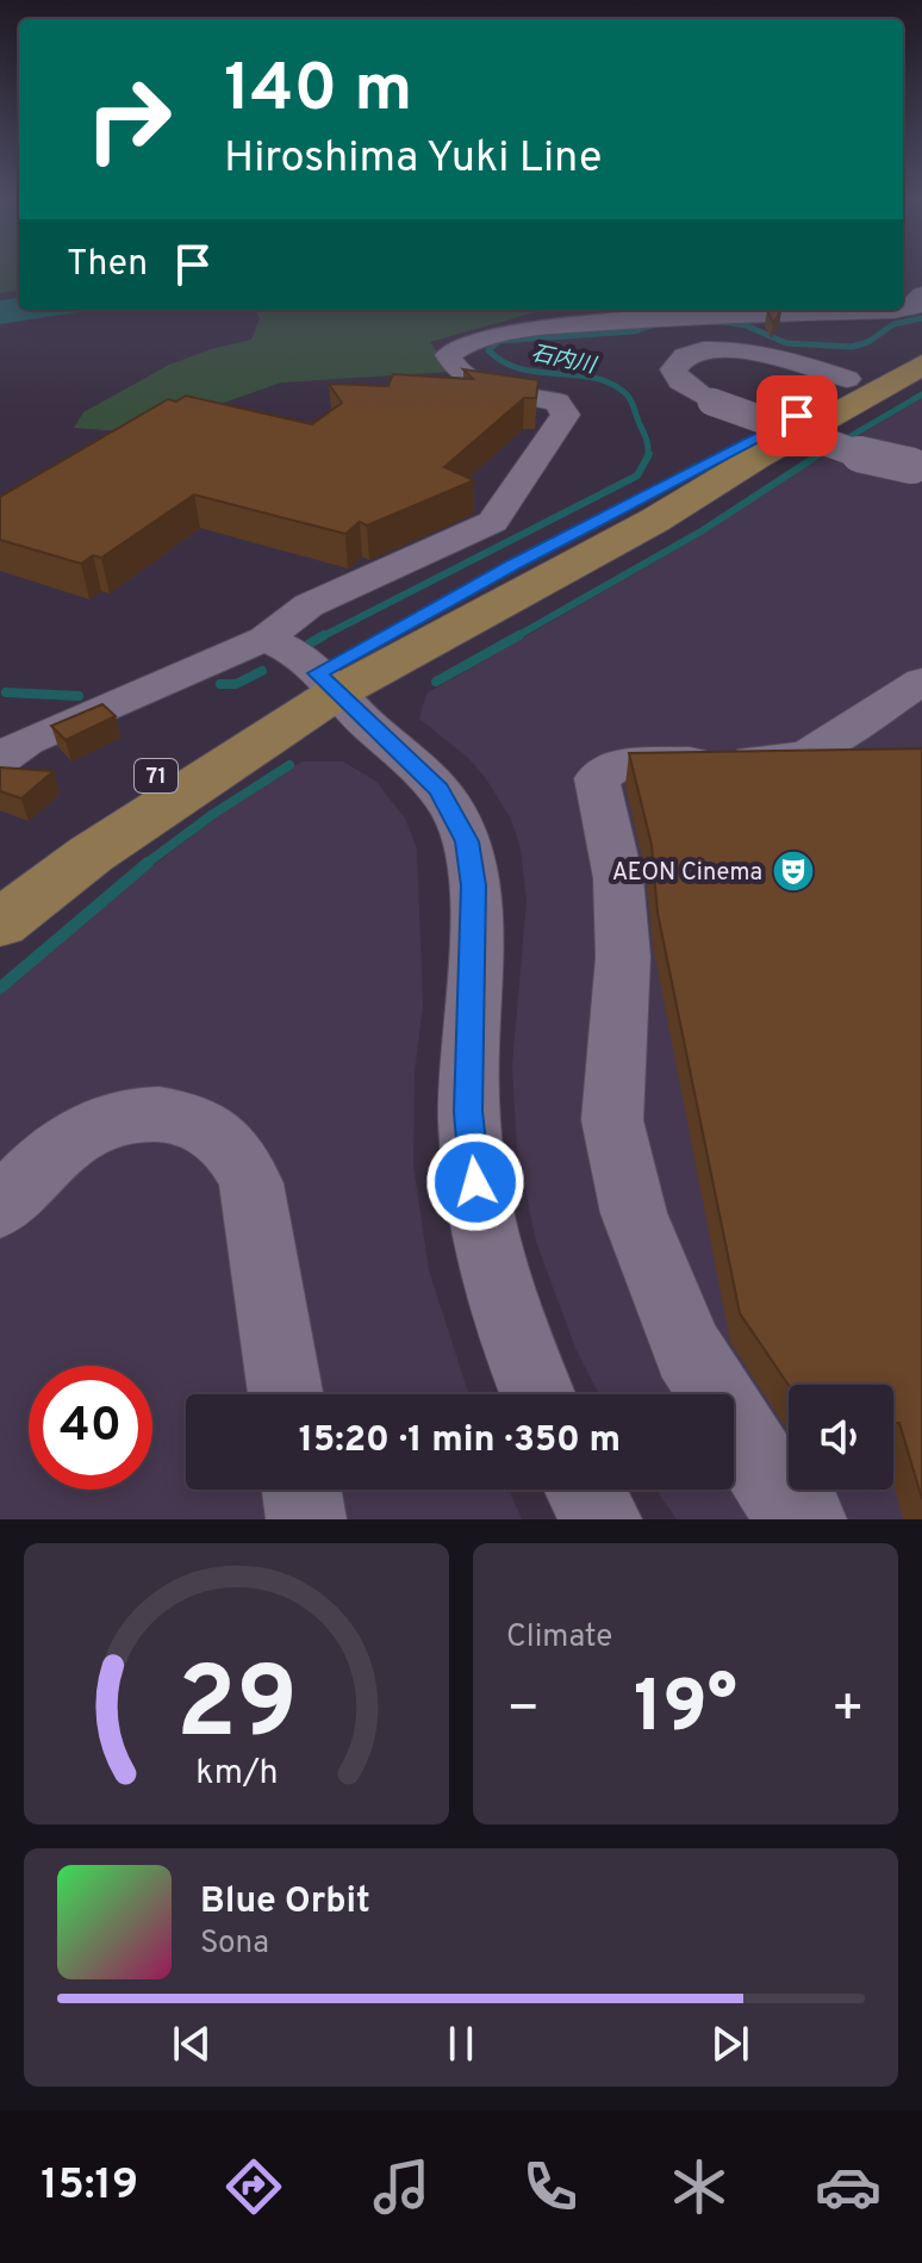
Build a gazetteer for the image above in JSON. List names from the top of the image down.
{
  "streets": {
    "main road": ["71"]
  },
  "water": ["石内川"],
  "places": {
    "theatre": ["AEON Cinema"]
  },
  "page": {
    "turn": ["140 m", "Hiroshima Yuki Line"],
    "then": "Then",
    "limit": "40",
    "trip": "15:20 · 1 min · 350 m",
    "tile": "Climate",
    "heat": ["−", "19°", "+"],
    "song": ["Blue Orbit", "Sona"],
    "tabs": "15:19",
    "gauge": ["29", "km/h"]
  }
}
